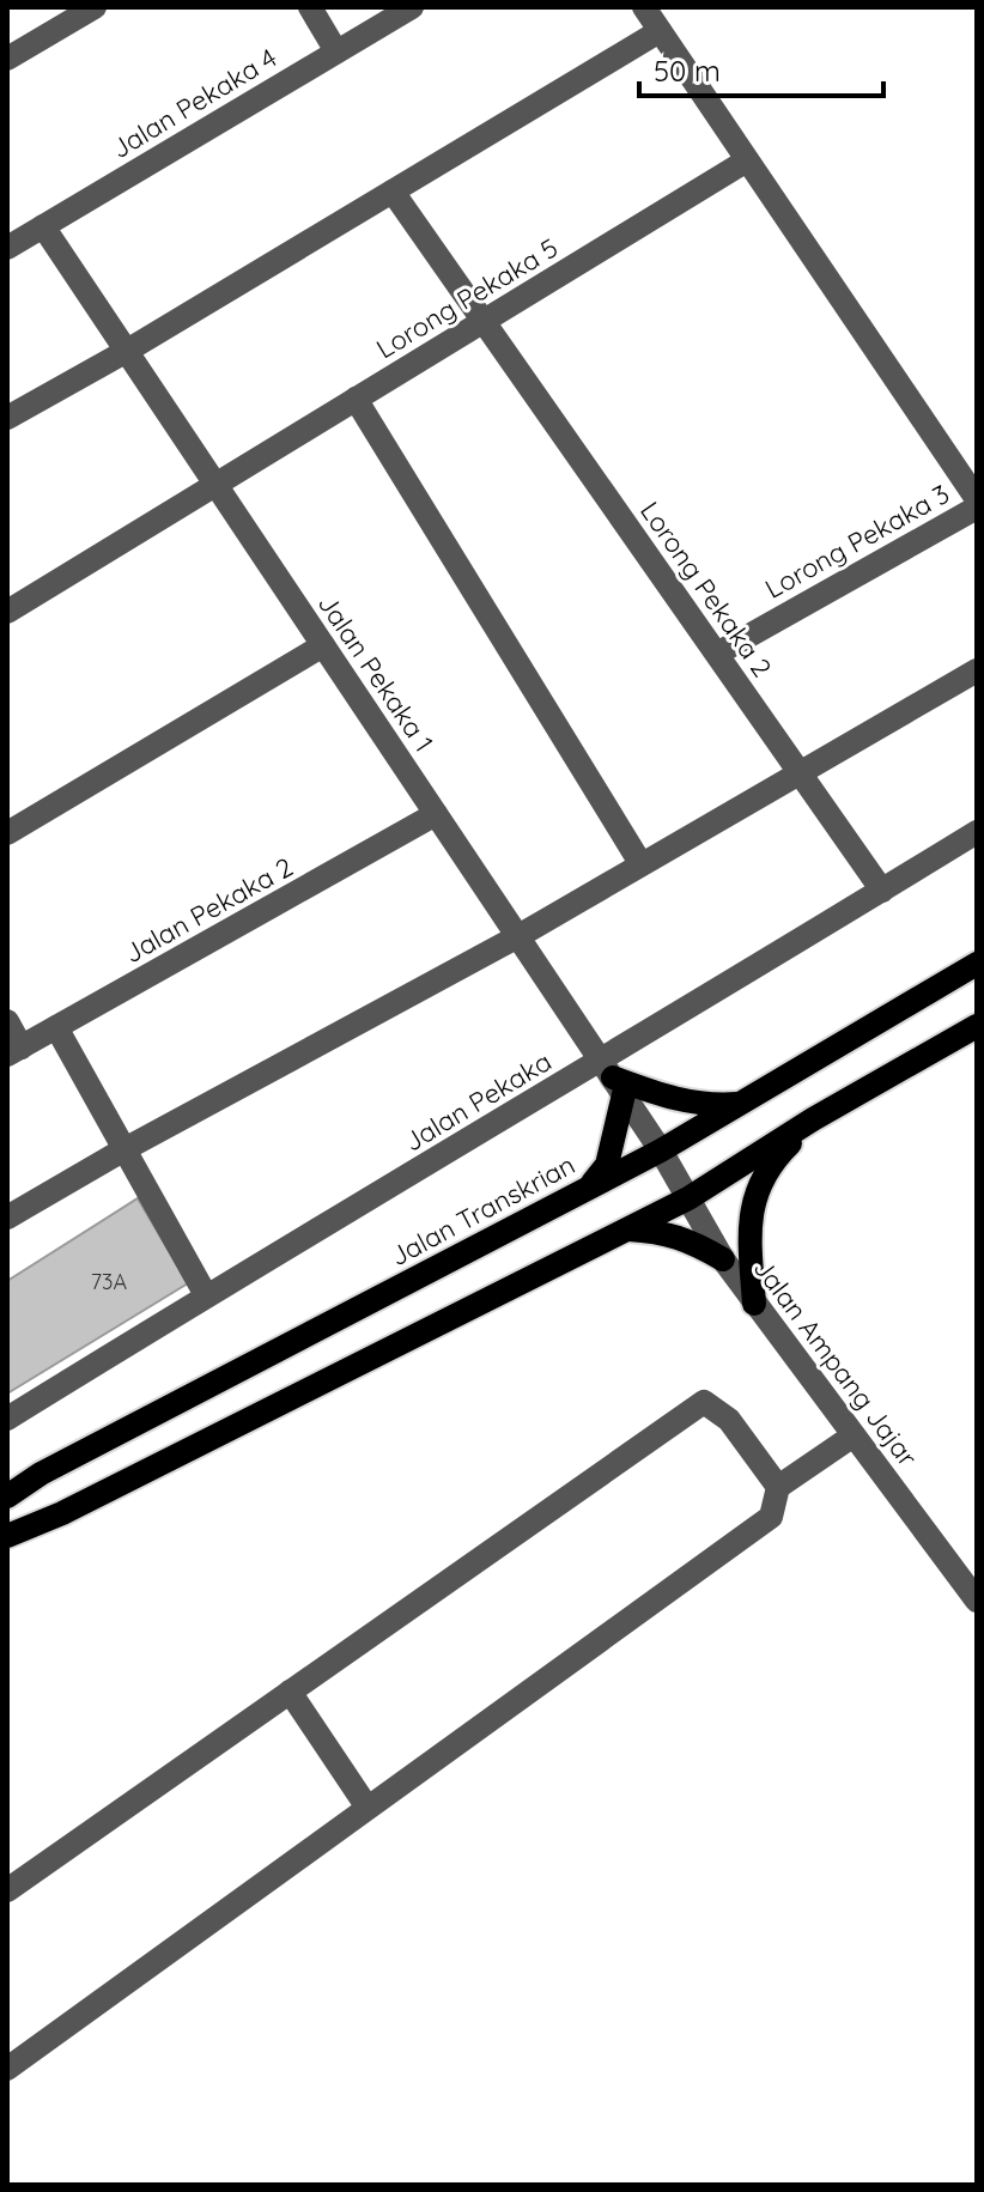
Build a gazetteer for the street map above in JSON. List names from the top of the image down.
{
  "streets": {
    "main road": ["Jalan Transkrian"],
    "street": [
      "Jalan Pekaka 4",
      "Lorong Pekaka 5",
      "Lorong Pekaka 3",
      "Lorong Pekaka 2",
      "Jalan Pekaka 1",
      "Jalan Pekaka 2",
      "Jalan Pekaka",
      "Jalan Ampang Jajar"
    ]
  },
  "crossings": [
    ["Jalan Pekaka 4", "Jalan Pekaka 1"],
    ["Lorong Pekaka 5", "Lorong Pekaka 2"],
    ["Lorong Pekaka 5", "Jalan Pekaka 1"],
    ["Lorong Pekaka 3", "Lorong Pekaka 2"],
    ["Lorong Pekaka 2", "Jalan Pekaka"],
    ["Jalan Pekaka 1", "Jalan Pekaka 2"],
    ["Jalan Pekaka 1", "Jalan Pekaka"],
    ["Jalan Pekaka 1", "Jalan Transkrian"],
    ["Jalan Pekaka 1", "Jalan Ampang Jajar"],
    ["Jalan Transkrian", "Jalan Ampang Jajar"]
  ],
  "house_numbers": ["73A"],
  "scale_bar": "50 m"
}
